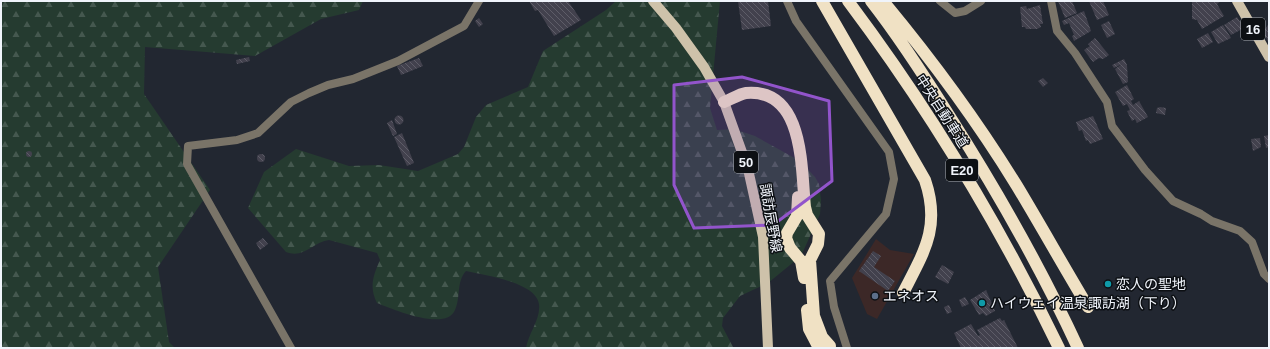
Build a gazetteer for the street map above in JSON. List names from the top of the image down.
{
  "streets": {
    "highway": ["中央自動車道", "E20"],
    "main road": ["16", "50", "諏訪辰野線"]
  },
  "places": ["恋人の聖地", "エネオス", "ハイウェイ温泉諏訪湖（下り）"]
}
